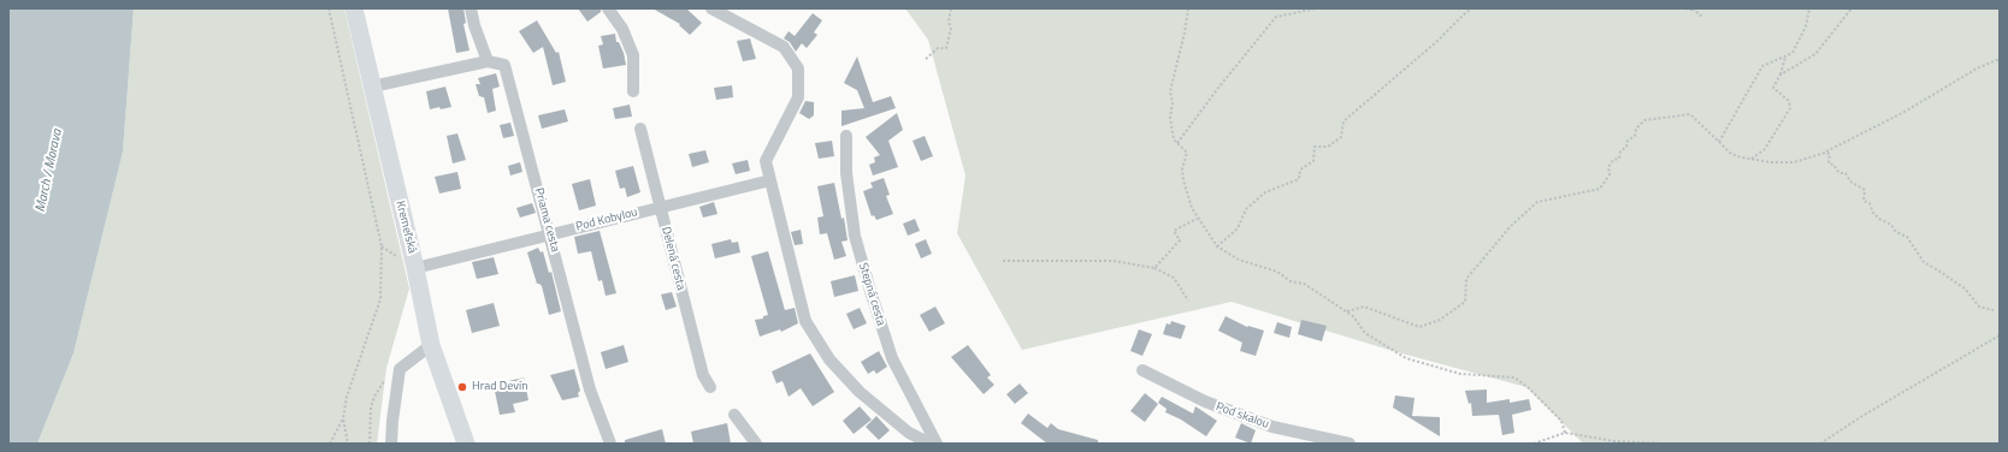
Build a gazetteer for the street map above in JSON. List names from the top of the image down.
{
  "streets": {
    "street": [
      "Priama cesta",
      "Pod Kobylou",
      "Kremeľská",
      "Delená cesta",
      "Stepná cesta",
      "Pod skalou"
    ]
  },
  "crossings": [
    ["Priama cesta", "Pod Kobylou"],
    ["Pod Kobylou", "Kremeľská"],
    ["Pod Kobylou", "Delená cesta"]
  ],
  "water": ["March / Morava"],
  "places": ["Hrad Devín"]
}
